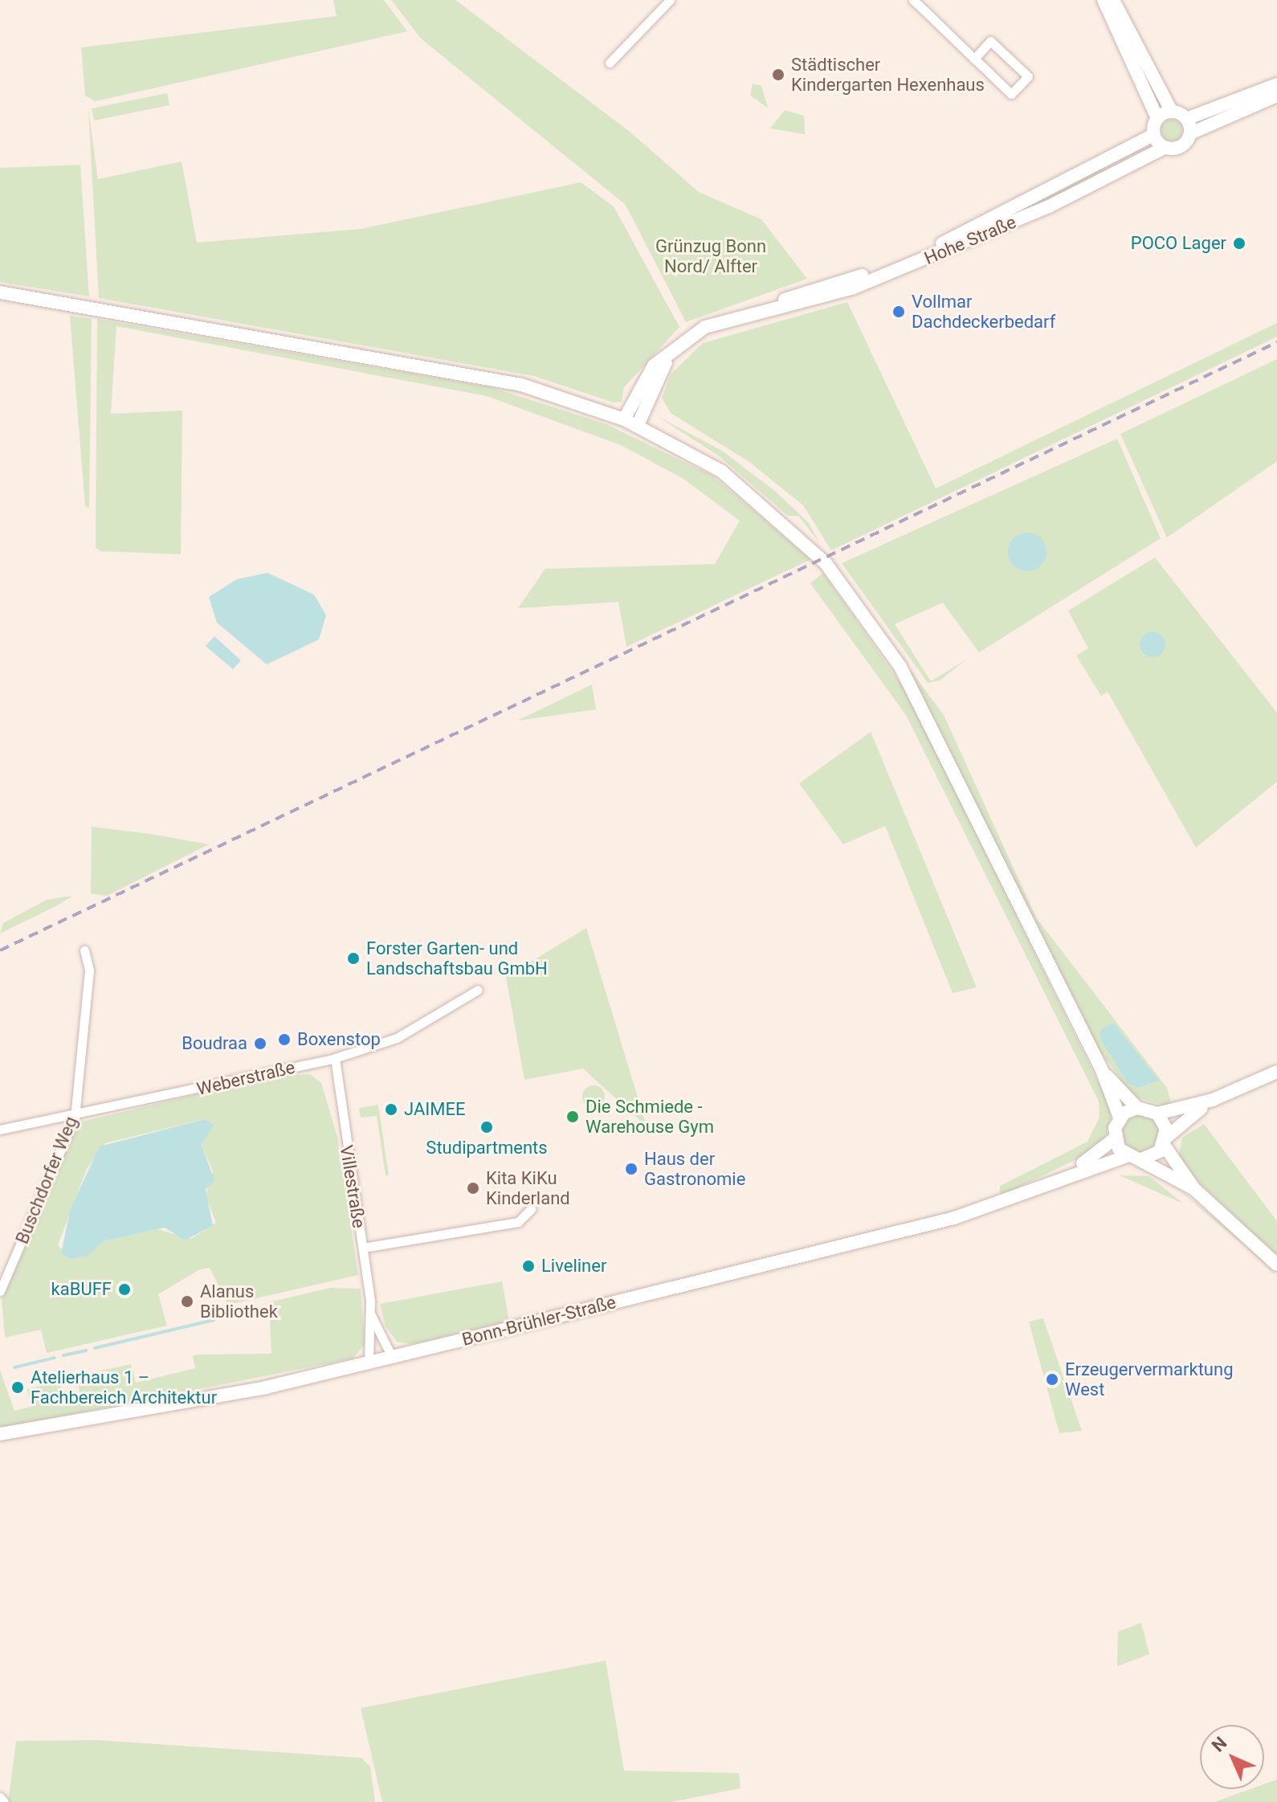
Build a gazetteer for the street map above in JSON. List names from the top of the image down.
{
  "streets": {
    "street": [
      "Hohe Straße",
      "Weberstraße",
      "Buschdorfer Weg",
      "Villestraße",
      "Bonn-Brühler-Straße"
    ]
  },
  "crossings": [
    ["Weberstraße", "Buschdorfer Weg"],
    ["Weberstraße", "Villestraße"],
    ["Villestraße", "Bonn-Brühler-Straße"]
  ],
  "parks": ["Grünzug Bonn Nord/ Alfter"],
  "places": [
    "Städtischer Kindergarten Hexenhaus",
    "POCO Lager",
    "Vollmar Dachdeckerbedarf",
    "Forster Garten- und Landschaftsbau GmbH",
    "Boxenstop",
    "Boudraa",
    "JAIMEE",
    "Die Schmiede - Warehouse Gym",
    "Studipartments",
    "Haus der Gastronomie",
    "Kita KiKu Kinderland",
    "Liveliner",
    "kaBUFF",
    "Alanus Bibliothek",
    "Erzeugervermarktung West",
    "Atelierhaus 1 – Fachbereich Architektur"
  ],
  "north": "top left"
}
